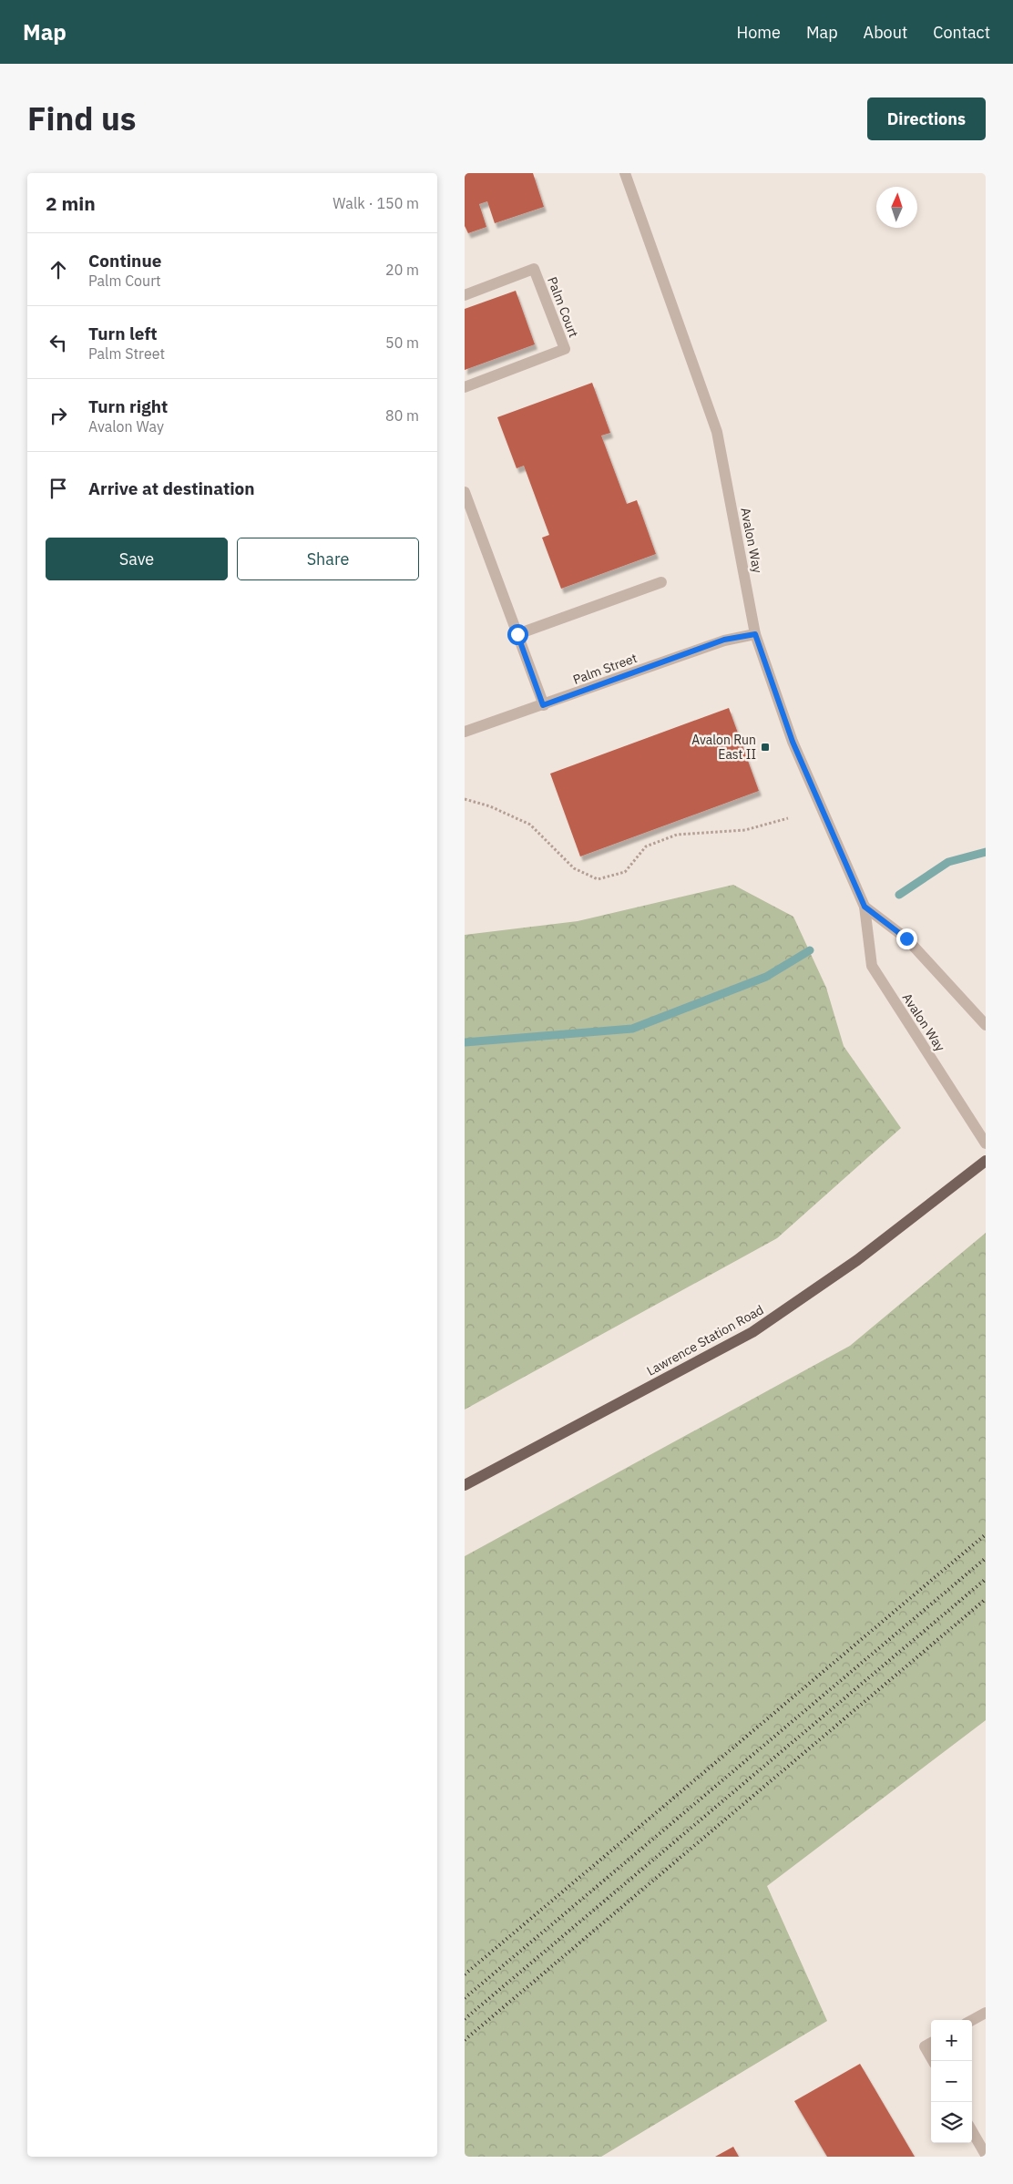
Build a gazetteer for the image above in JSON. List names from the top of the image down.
{
  "streets": {
    "main road": ["Lawrence Station Road"],
    "street": ["Palm Court", "Avalon Way", "Palm Street"]
  },
  "crossings": [
    ["Avalon Way", "Palm Street"]
  ],
  "places": {
    "transit": ["Avalon Run East II"]
  },
  "north": "top",
  "page": {
    "header": "Map",
    "nav": [
      "Home",
      "Map",
      "About",
      "Contact"
    ],
    "title": "Find us",
    "buttons": [
      "Directions",
      ["Save", "Share"]
    ],
    "heading": ["2 min", "Walk · 150 m"],
    "list": [
      ["Continue", "Palm Court", "20 m"],
      ["Turn left", "Palm Street", "50 m"],
      ["Turn right", "Avalon Way", "80 m"],
      "Arrive at destination"
    ],
    "map_buttons": ["+", "−"]
  }
}
